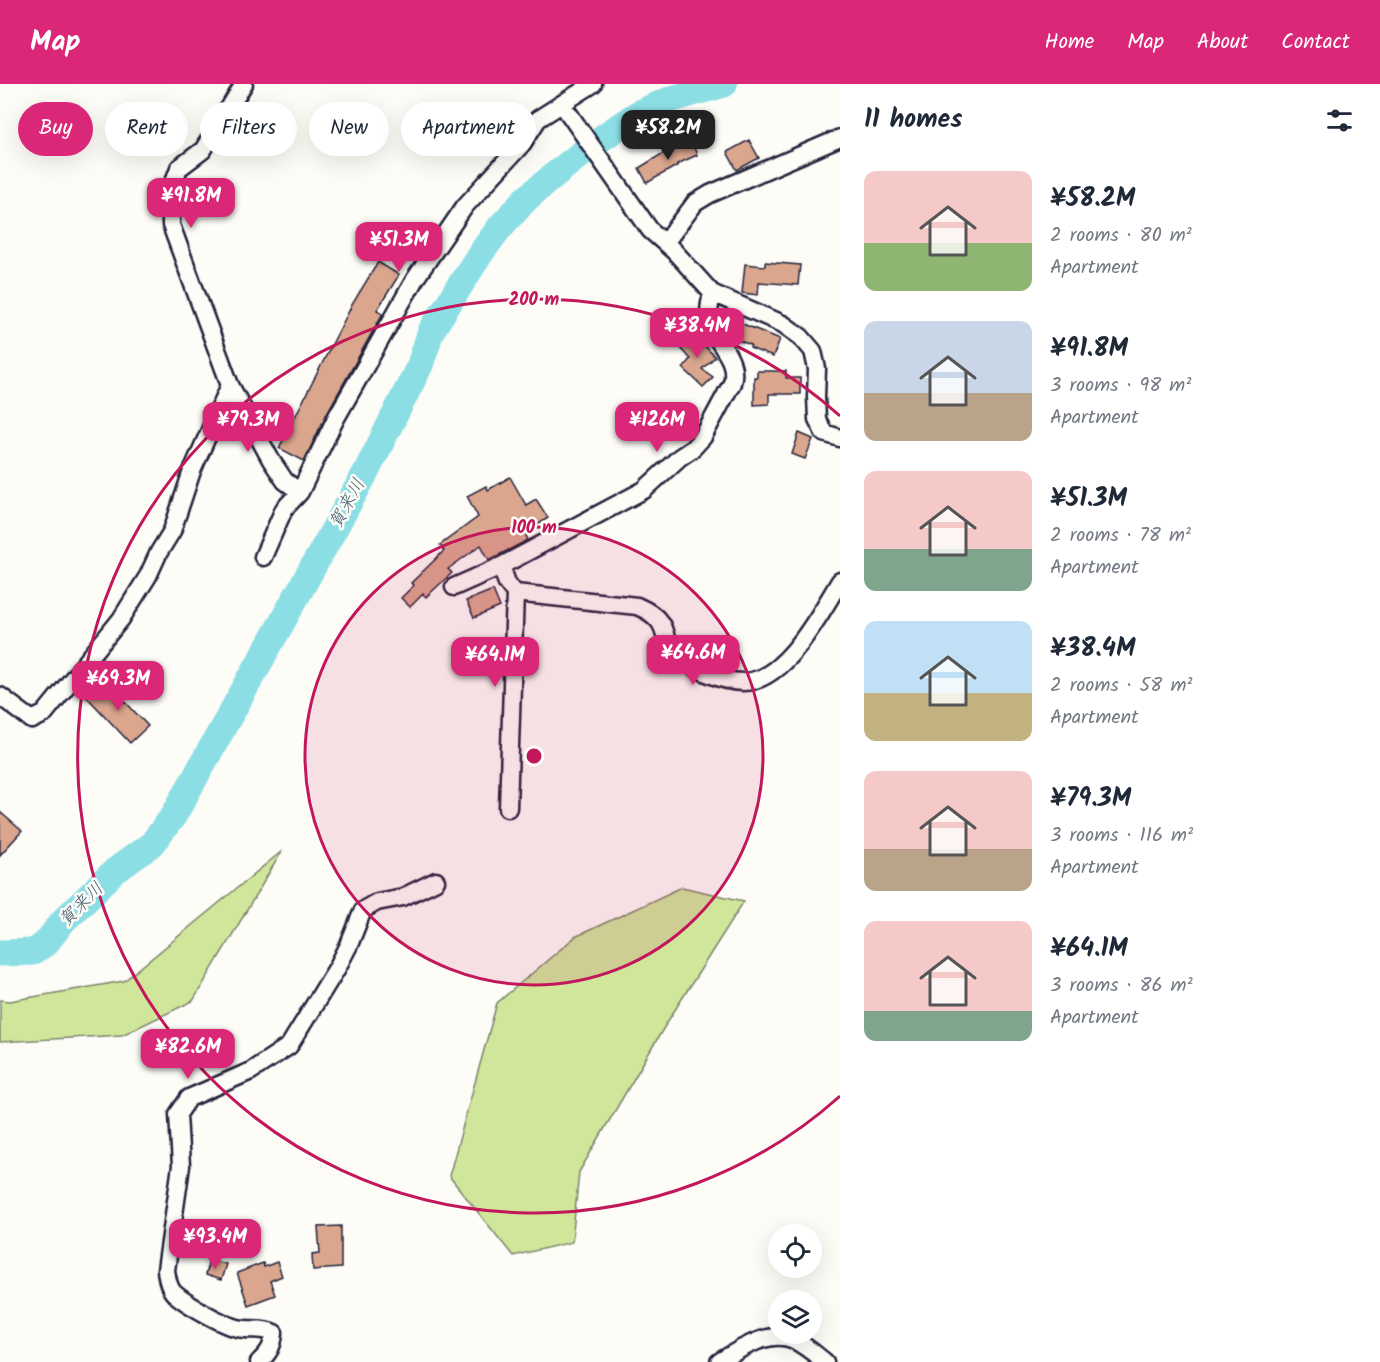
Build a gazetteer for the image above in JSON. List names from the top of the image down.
{
  "water": ["賀来川"],
  "page": {
    "header": "Map",
    "nav": [
      "Home",
      "Map",
      "About",
      "Contact"
    ],
    "heading": "11 homes",
    "chip": [
      "Buy",
      "Rent",
      "Filters",
      "New",
      "Apartment"
    ],
    "price": [
      "¥58.2M",
      "¥91.8M",
      "¥51.3M",
      "¥38.4M",
      "¥79.3M",
      "¥126M",
      "¥64.6M",
      "¥64.1M",
      "¥69.3M",
      "¥82.6M",
      "¥93.4M"
    ],
    "list": [
      {
        "name": "¥58.2M",
        "note": "2 rooms · 80 m² · Apartment"
      },
      {
        "name": "¥91.8M",
        "note": "3 rooms · 98 m² · Apartment"
      },
      {
        "name": "¥51.3M",
        "note": "2 rooms · 78 m² · Apartment"
      },
      {
        "name": "¥38.4M",
        "note": "2 rooms · 58 m² · Apartment"
      },
      {
        "name": "¥79.3M",
        "note": "3 rooms · 116 m² · Apartment"
      },
      {
        "name": "¥64.1M",
        "note": "3 rooms · 86 m² · Apartment"
      }
    ]
  },
  "rings": ["200 m", "100 m"]
}
